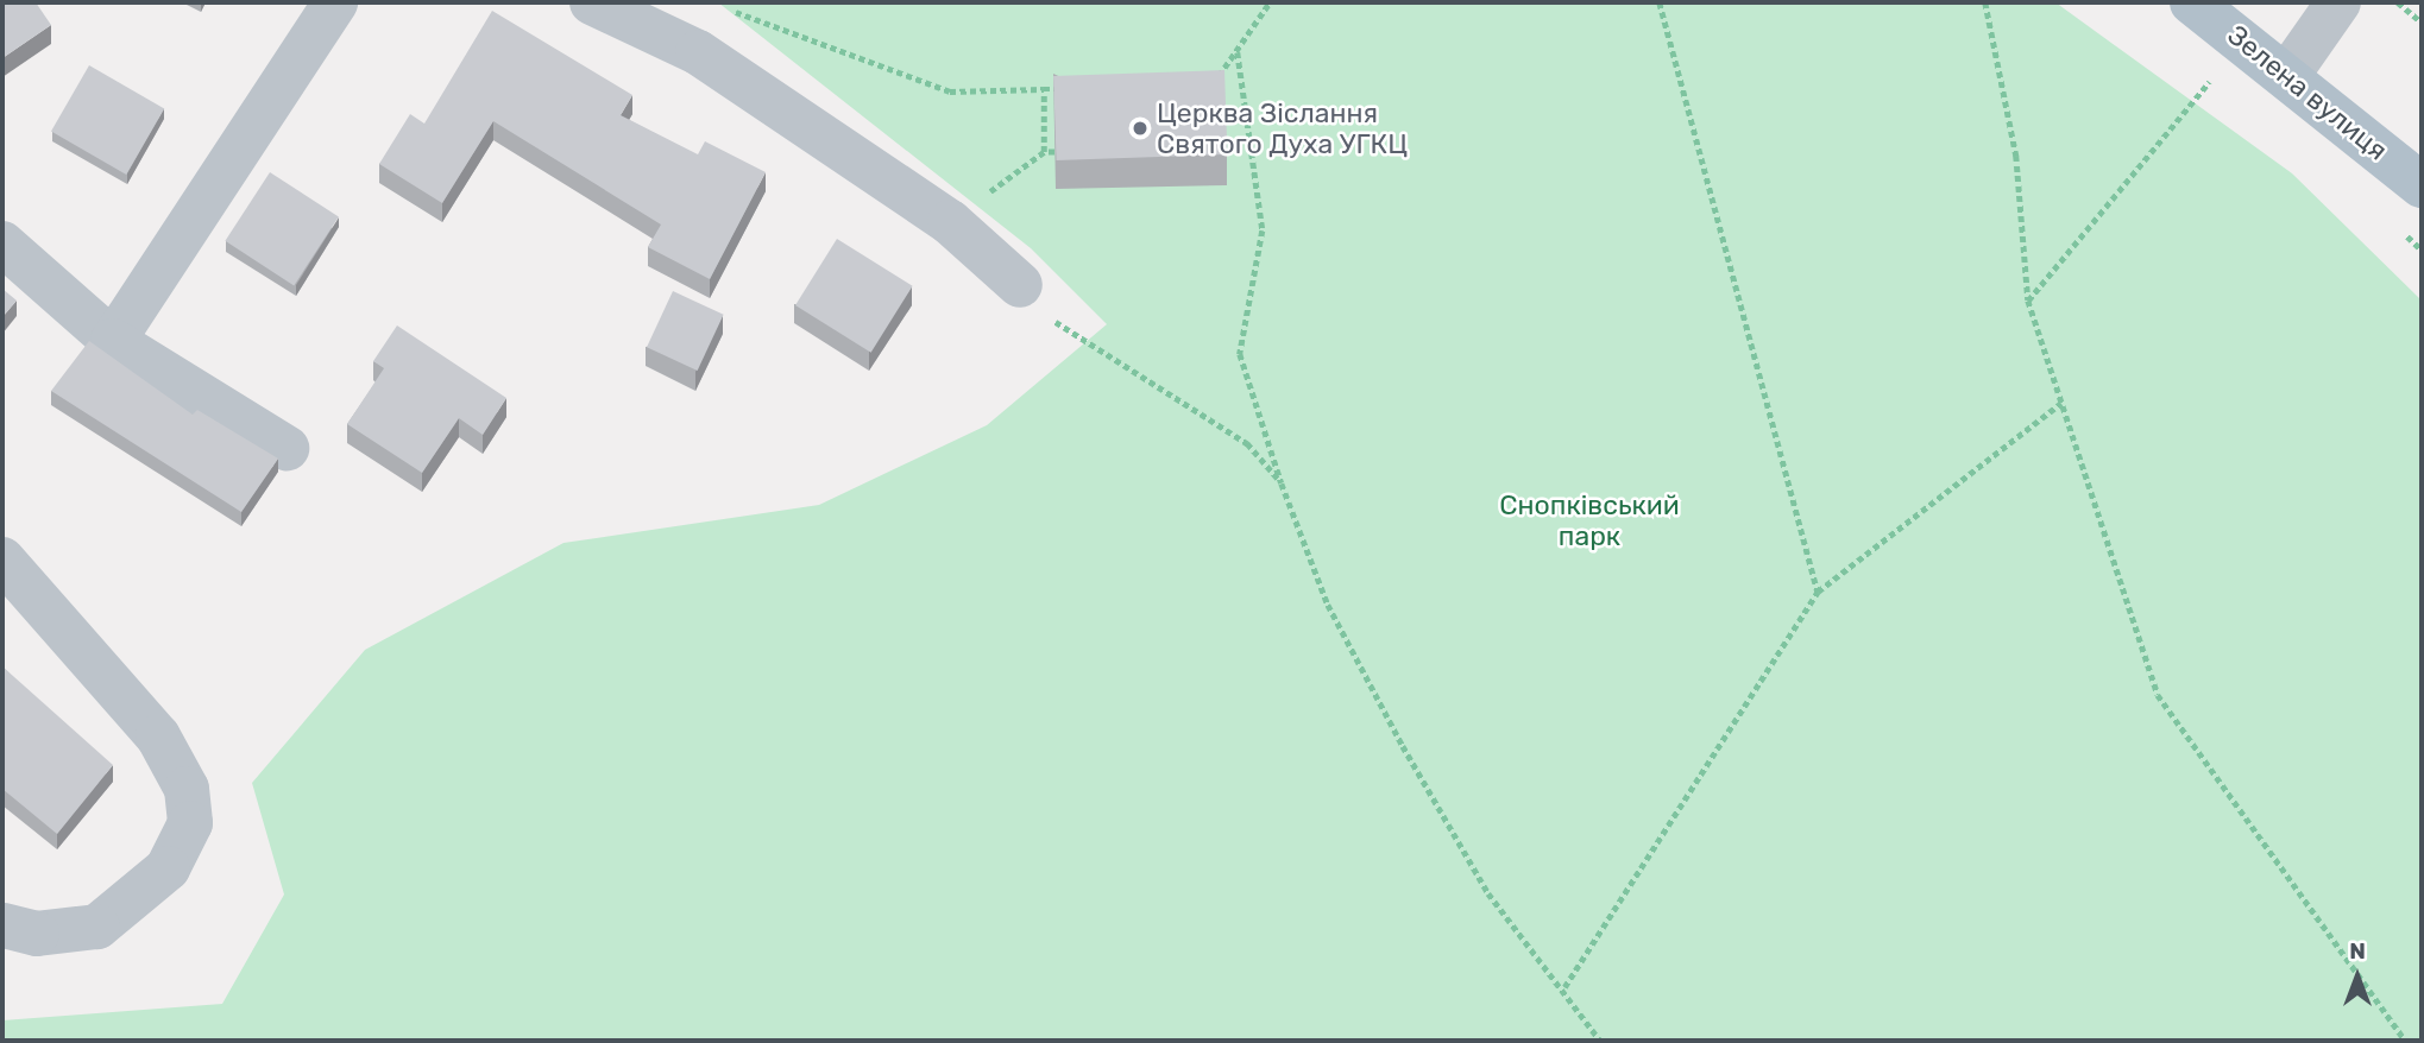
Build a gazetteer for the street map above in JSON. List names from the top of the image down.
{
  "streets": {
    "main road": ["Зелена вулиця"]
  },
  "parks": ["Снопківський парк"],
  "places": ["Церква Зіслання Святого Духа УГКЦ"],
  "north": "top"
}
